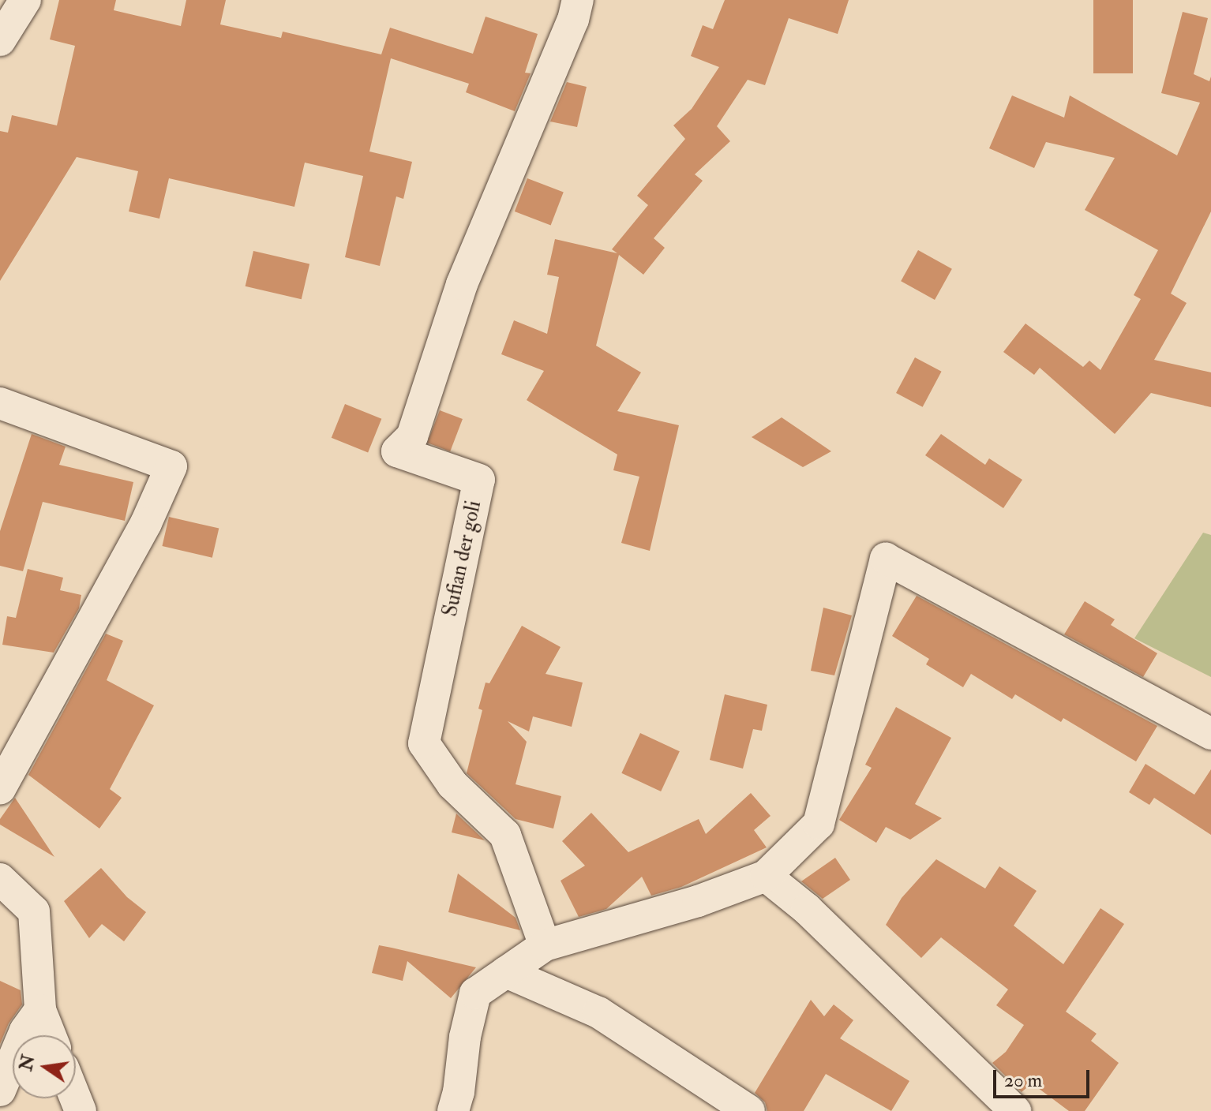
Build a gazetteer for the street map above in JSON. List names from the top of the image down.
{
  "streets": {
    "street": ["Sufian der goli"]
  },
  "scale_bar": "20 m",
  "north": "left"
}
